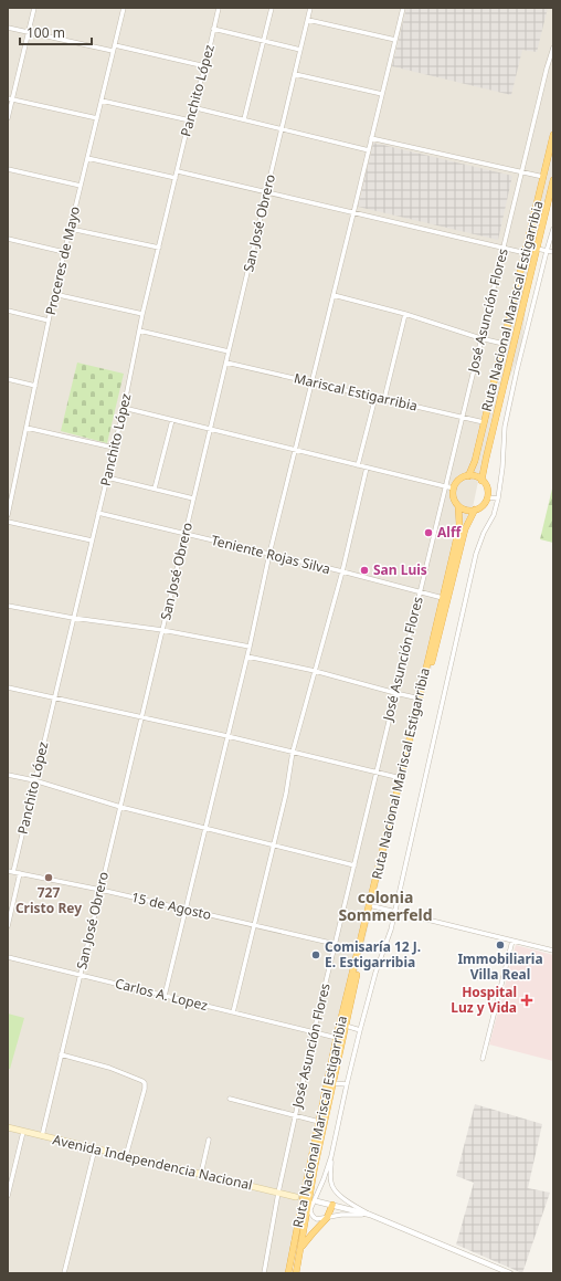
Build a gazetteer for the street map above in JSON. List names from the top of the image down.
{
  "streets": {
    "highway": ["Ruta Nacional Mariscal Estigarribia"],
    "main road": ["Avenida Independencia Nacional"],
    "street": [
      "Panchito López",
      "San José Obrero",
      "Proceres de Mayo",
      "José Asunción Flores",
      "Mariscal Estigarribia",
      "Teniente Rojas Silva",
      "15 de Agosto",
      "Carlos A. Lopez"
    ]
  },
  "crossings": [
    ["Panchito López", "Teniente Rojas Silva"],
    ["Panchito López", "15 de Agosto"],
    ["San José Obrero", "Mariscal Estigarribia"],
    ["San José Obrero", "Teniente Rojas Silva"],
    ["San José Obrero", "15 de Agosto"],
    ["San José Obrero", "Carlos A. Lopez"],
    ["San José Obrero", "Avenida Independencia Nacional"],
    ["Ruta Nacional Mariscal Estigarribia", "Mariscal Estigarribia"],
    ["Ruta Nacional Mariscal Estigarribia", "Teniente Rojas Silva"],
    ["Ruta Nacional Mariscal Estigarribia", "15 de Agosto"],
    ["Ruta Nacional Mariscal Estigarribia", "Carlos A. Lopez"],
    ["José Asunción Flores", "Mariscal Estigarribia"],
    ["José Asunción Flores", "Teniente Rojas Silva"],
    ["José Asunción Flores", "15 de Agosto"],
    ["José Asunción Flores", "Carlos A. Lopez"],
    ["José Asunción Flores", "Avenida Independencia Nacional"]
  ],
  "districts": ["colonia Sommerfeld"],
  "places": {
    "other": [
      "Alff",
      "San Luis",
      "727 Cristo Rey",
      "Immobiliaria Villa Real",
      "Comisaría 12 J. E. Estigarribia"
    ],
    "health": ["Hospital Luz y Vida"]
  },
  "scale_bar": "100 m"
}
